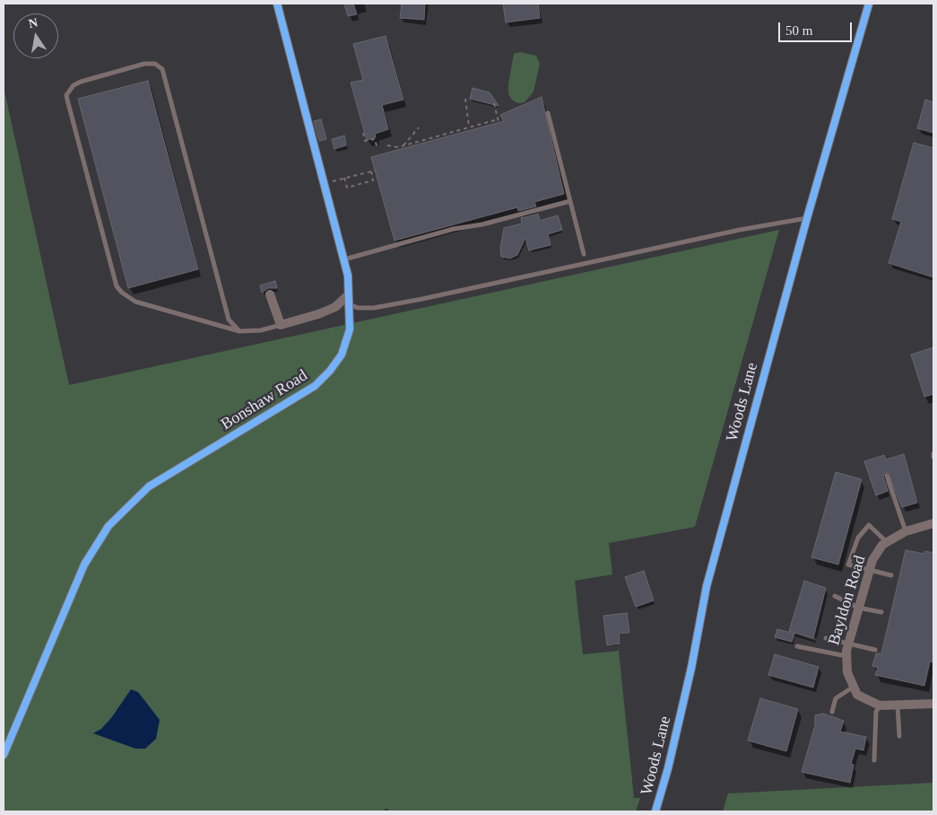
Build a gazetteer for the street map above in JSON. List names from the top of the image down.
{
  "streets": {
    "street": ["Bonshaw Road", "Woods Lane", "Bayldon Road"]
  },
  "scale_bar": "50 m",
  "north": "top"
}
